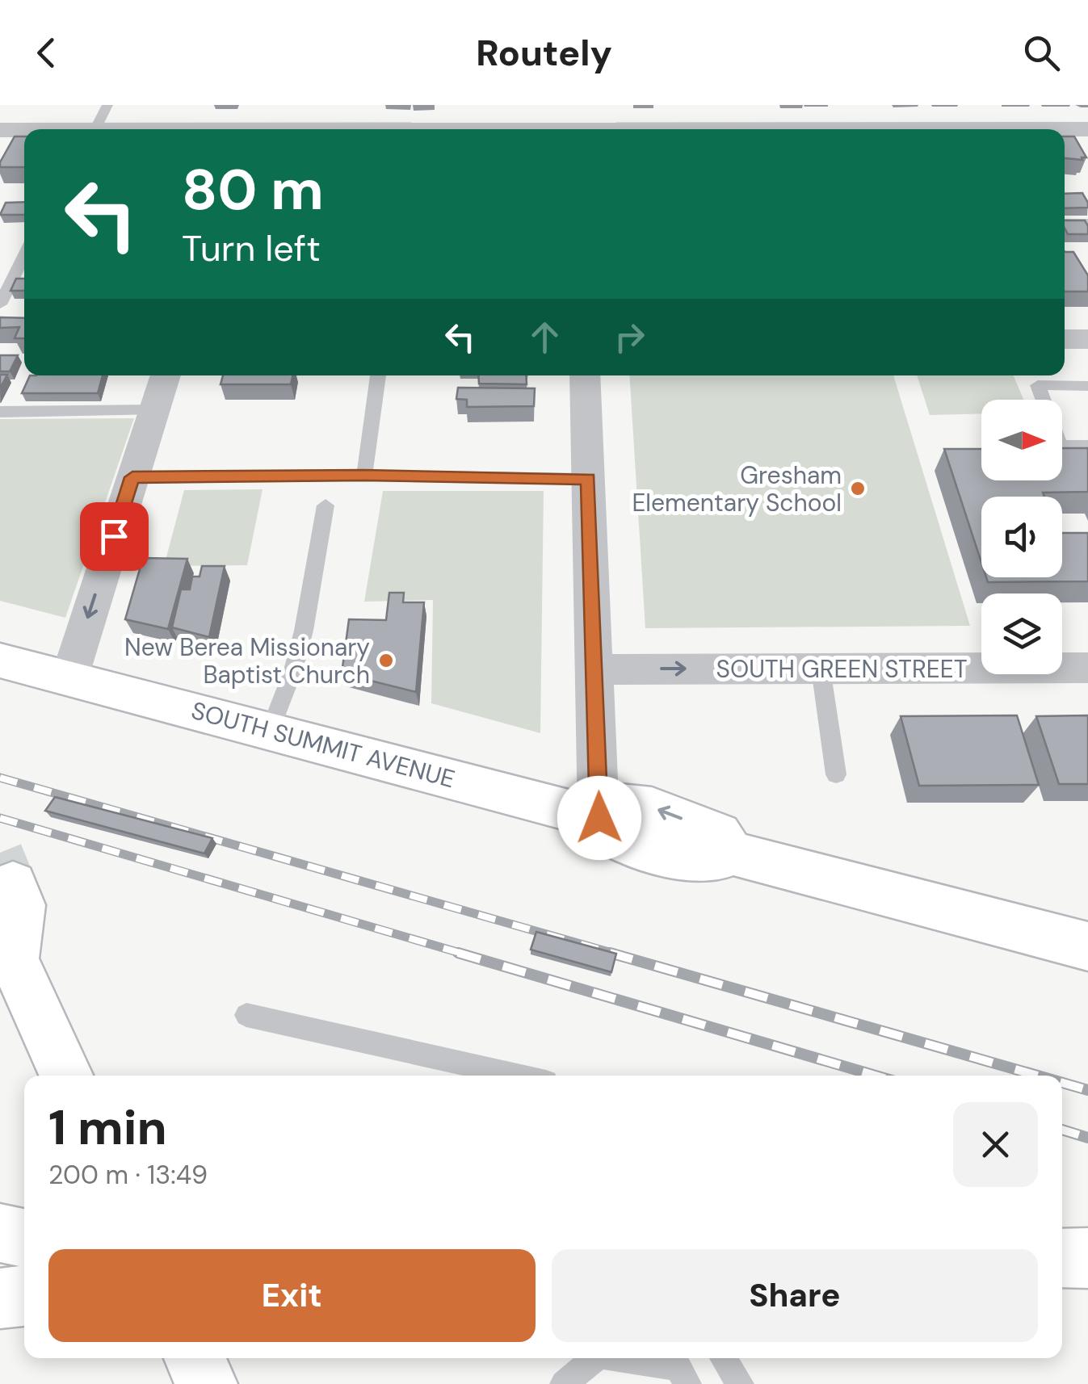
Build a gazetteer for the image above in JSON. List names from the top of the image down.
{
  "streets": {
    "main road": ["SOUTH SUMMIT AVENUE"],
    "street": ["SOUTH GREEN STREET"]
  },
  "one_way": ["SOUTH GREEN STREET"],
  "places": ["Gresham Elementary School", "New Berea Missionary Baptist Church"],
  "north": "right",
  "page": {
    "header": "Routely",
    "turn": ["80 m", "Turn left"],
    "heading": ["1 min", "200 m · 13:49"],
    "buttons": ["Exit", "Share"]
  }
}
